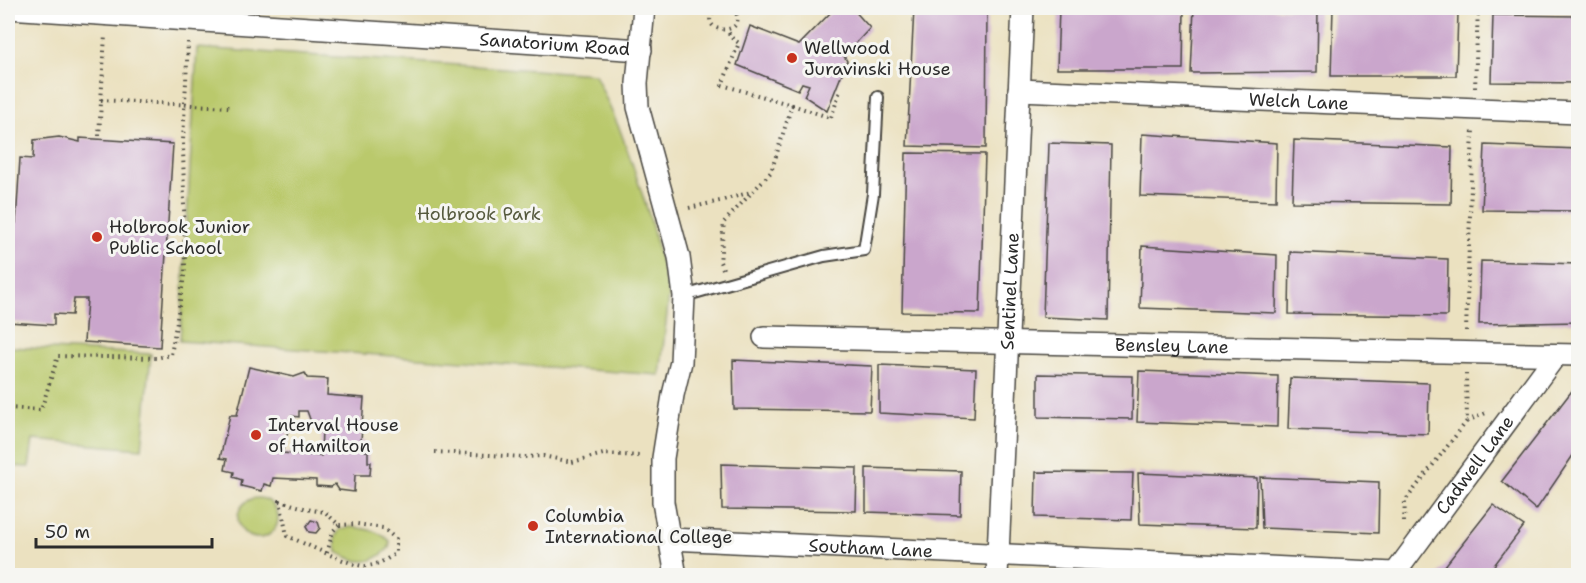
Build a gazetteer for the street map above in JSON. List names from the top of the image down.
{
  "streets": {
    "street": [
      "Sanatorium Road",
      "Welch Lane",
      "Sentinel Lane",
      "Bensley Lane",
      "Cadwell Lane",
      "Southam Lane"
    ]
  },
  "crossings": [
    ["Sanatorium Road", "Southam Lane"],
    ["Welch Lane", "Sentinel Lane"],
    ["Sentinel Lane", "Bensley Lane"],
    ["Sentinel Lane", "Southam Lane"],
    ["Bensley Lane", "Cadwell Lane"],
    ["Cadwell Lane", "Southam Lane"]
  ],
  "parks": ["Holbrook Park"],
  "places": [
    "Wellwood Juravinski House",
    "Holbrook Junior Public School",
    "Interval House of Hamilton",
    "Columbia International College"
  ],
  "scale_bar": "50 m"
}
